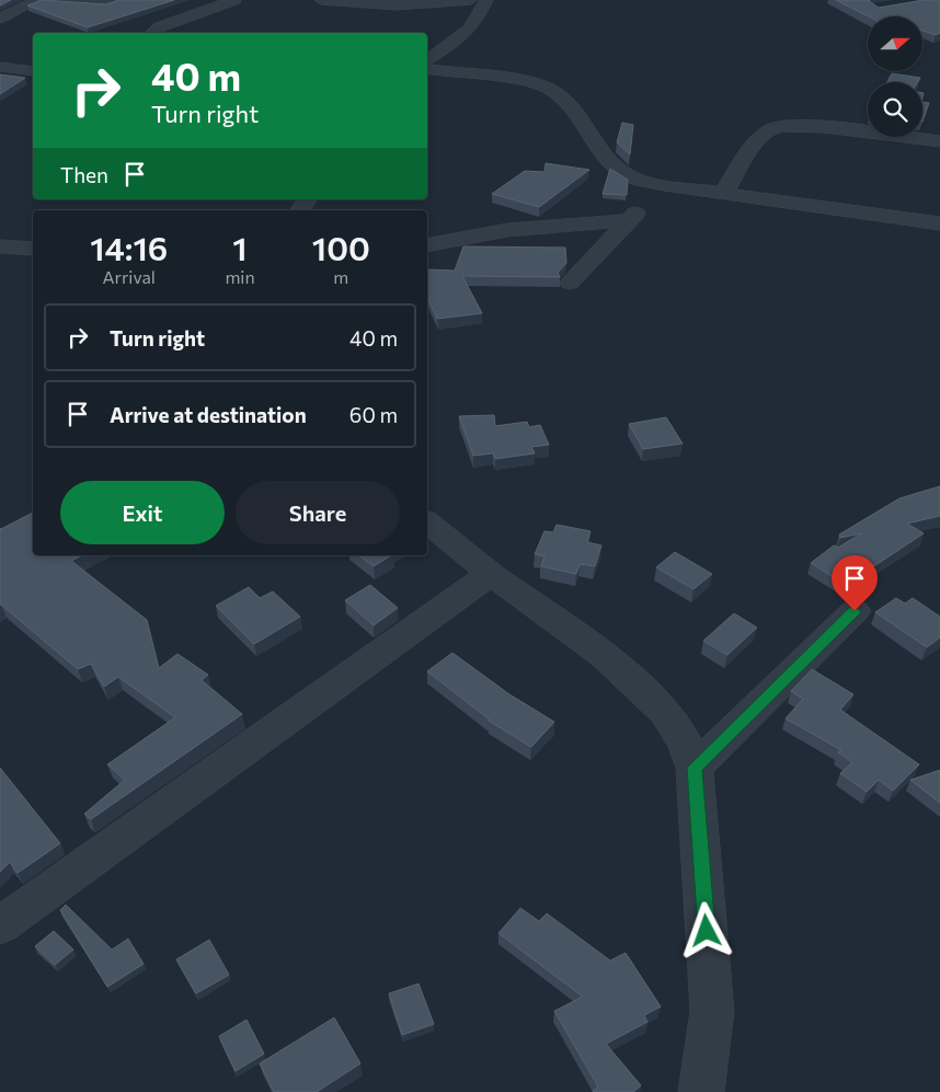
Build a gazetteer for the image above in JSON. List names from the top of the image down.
{
  "north": "right",
  "page": {
    "turn": ["40 m", "Turn right"],
    "then": "Then",
    "eta": [
      "14:16",
      "Arrival",
      "1",
      "min",
      "100",
      "m"
    ],
    "list": [
      {
        "name": "Turn right",
        "value": "40 m"
      },
      {
        "name": "Arrive at destination",
        "value": "60 m"
      }
    ],
    "buttons": ["Exit", "Share"]
  }
}
